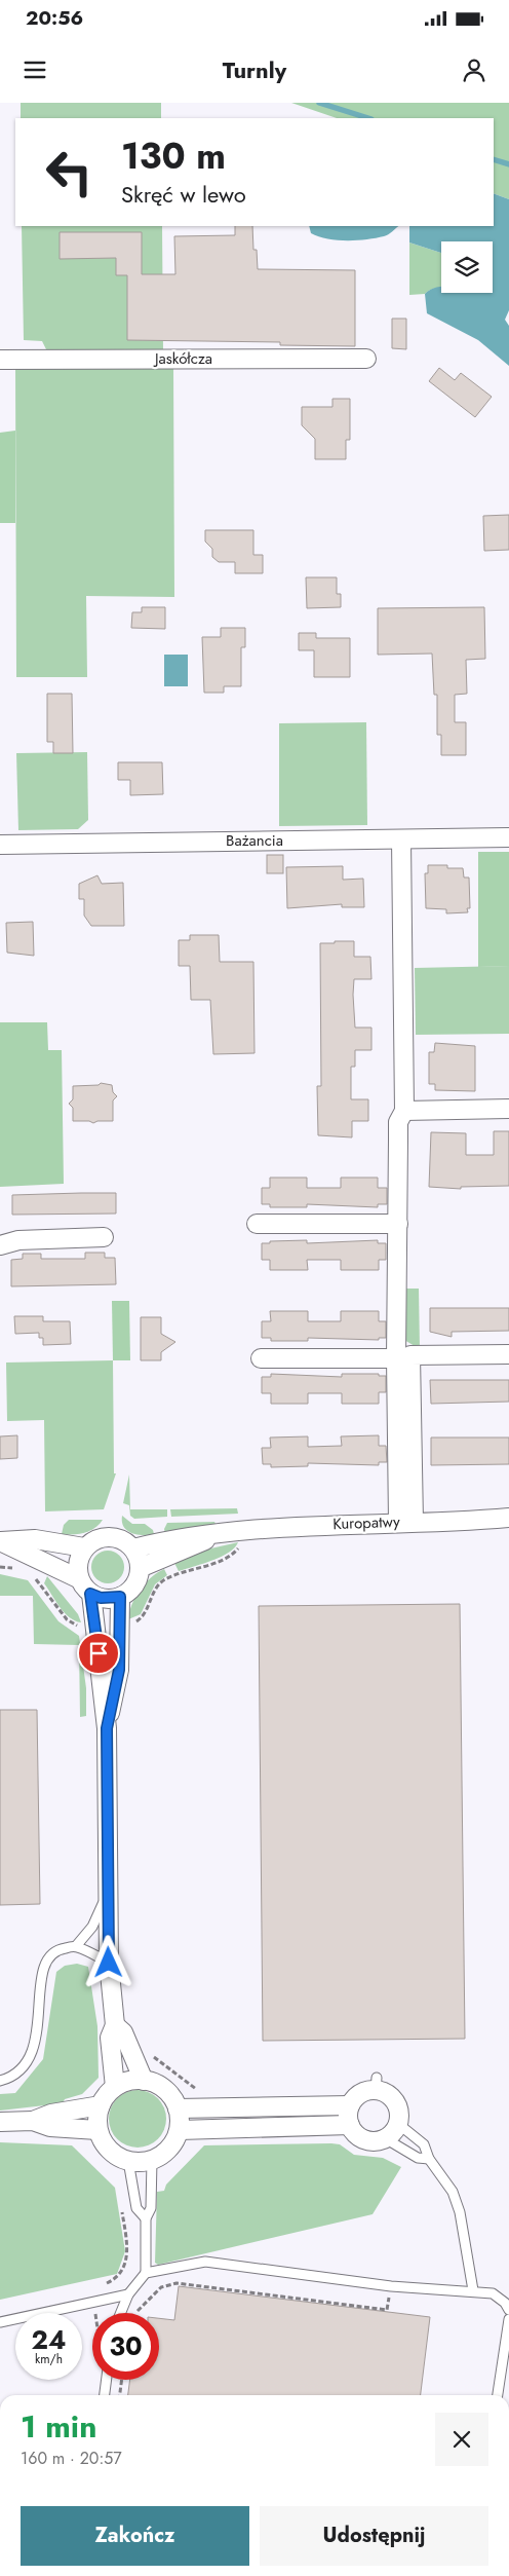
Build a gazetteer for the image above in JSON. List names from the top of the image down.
{
  "streets": {
    "street": ["Jaskółcza", "Bażancia", "Kuropatwy"]
  },
  "page": {
    "status": "20:56",
    "header": "Turnly",
    "turn": ["130 m", "Skręć w lewo"],
    "speed": "24 km/h",
    "limit": "30",
    "heading": ["1 min", "160 m · 20:57"],
    "buttons": ["Zakończ", "Udostępnij"]
  }
}
